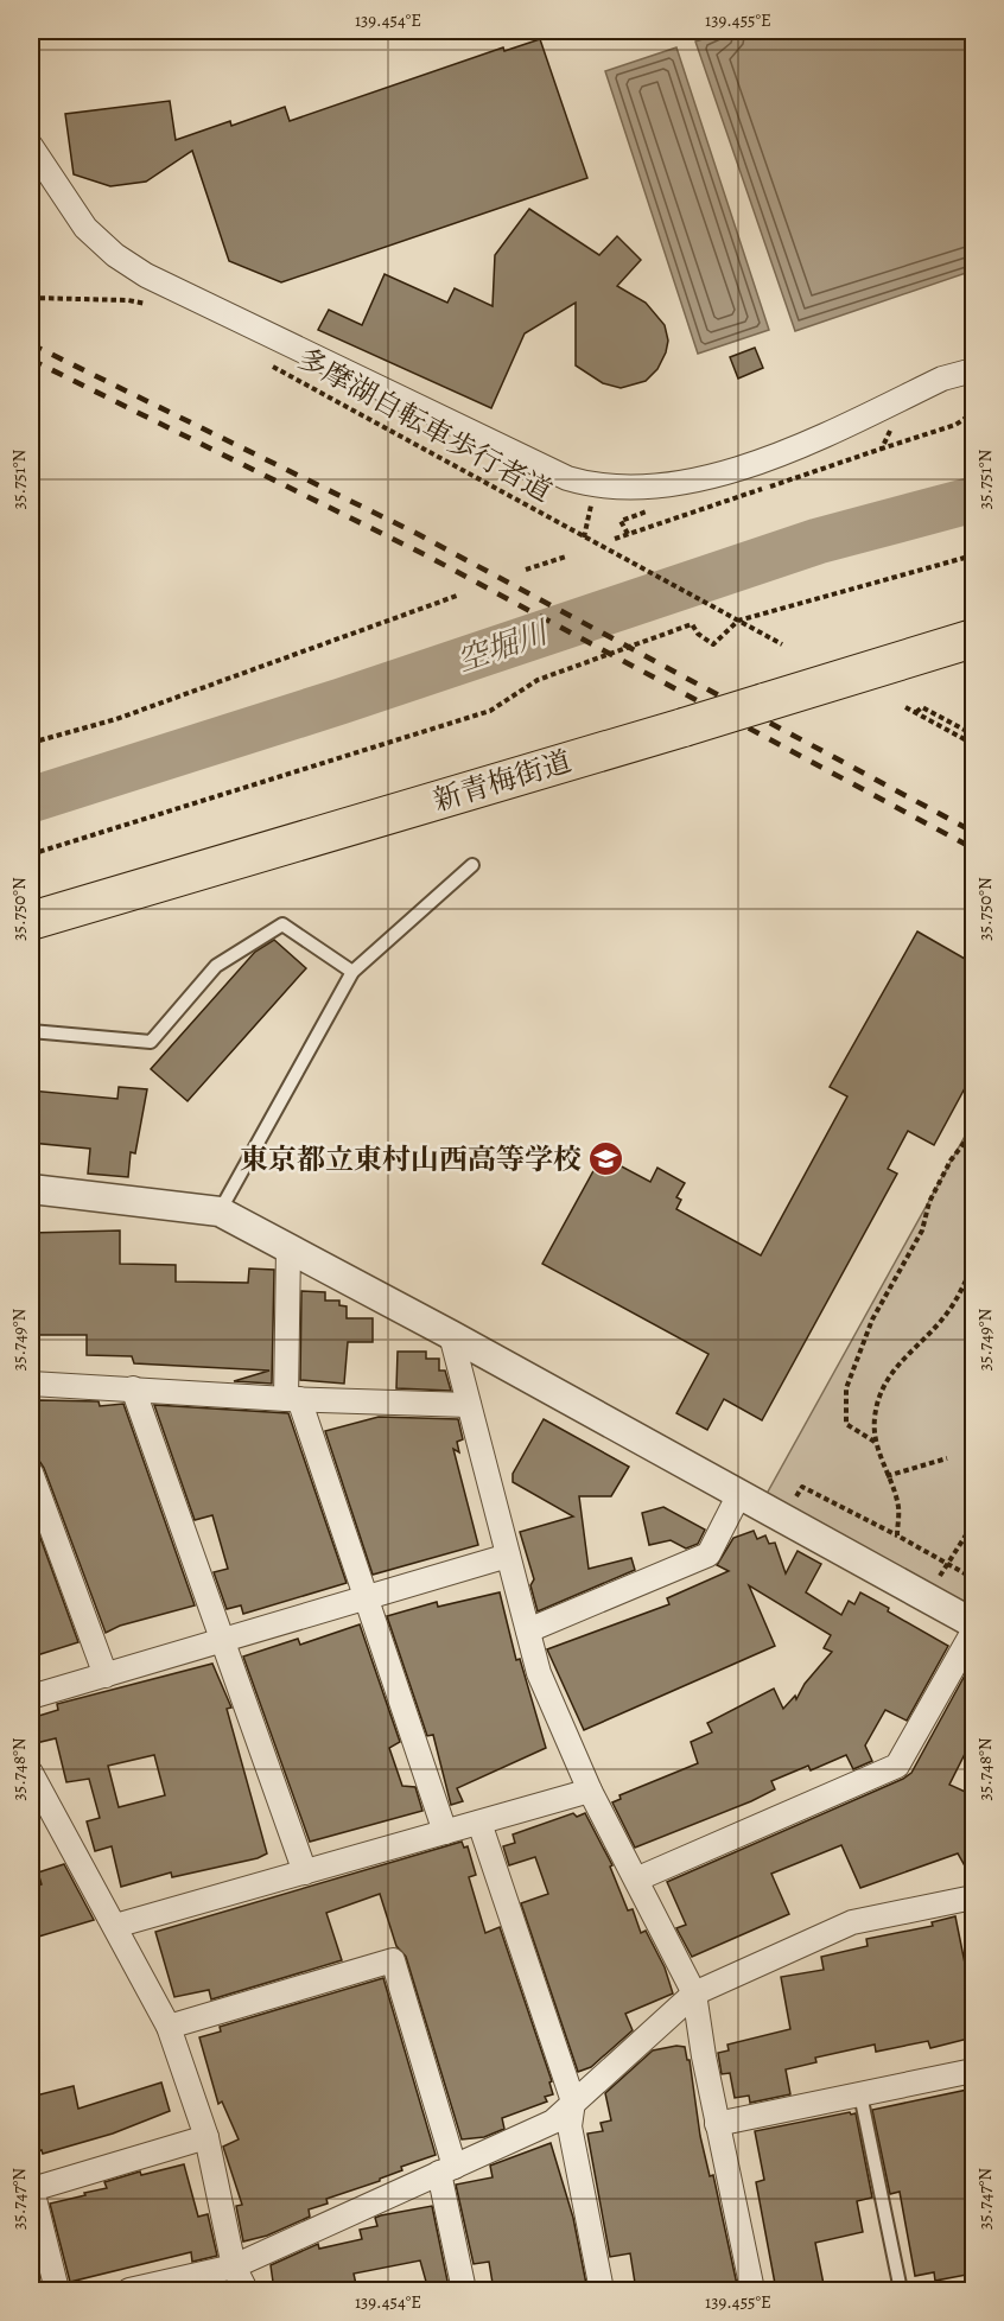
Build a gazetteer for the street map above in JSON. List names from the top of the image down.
{
  "streets": {
    "main road": ["新青梅街道"],
    "path": ["多摩湖自転車歩行者道"]
  },
  "water": ["空堀川"],
  "places": {
    "school or university": ["東京都立東村山西高等学校"]
  },
  "coordinates": [
    "139.454°E",
    "139.455°E",
    "35.751°N",
    "35.750°N",
    "35.749°N",
    "35.748°N",
    "35.747°N"
  ]
}
